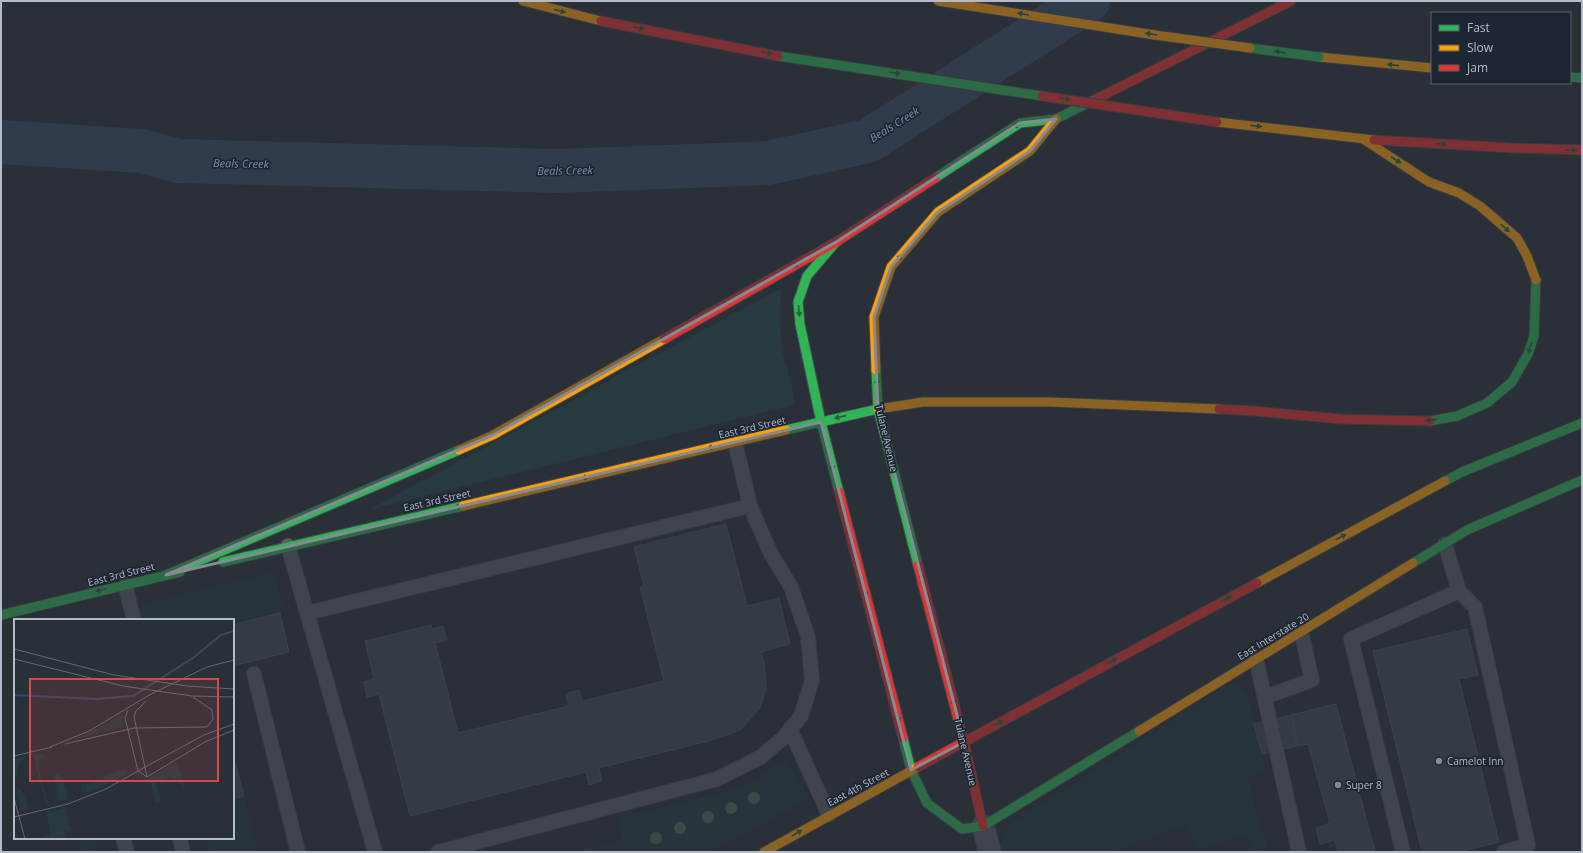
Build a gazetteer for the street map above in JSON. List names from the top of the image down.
{
  "streets": {
    "main road": [
      "East 3rd Street",
      "Tulane Avenue",
      "East Interstate 20",
      "East 4th Street"
    ]
  },
  "crossings": [
    ["East 3rd Street", "Tulane Avenue"],
    ["Tulane Avenue", "East Interstate 20"],
    ["Tulane Avenue", "East 4th Street"]
  ],
  "one_way": ["East 4th Street"],
  "water": ["Beals Creek"],
  "places": ["Camelot Inn", "Super 8"],
  "legend": ["Fast", "Slow", "Jam"]
}
